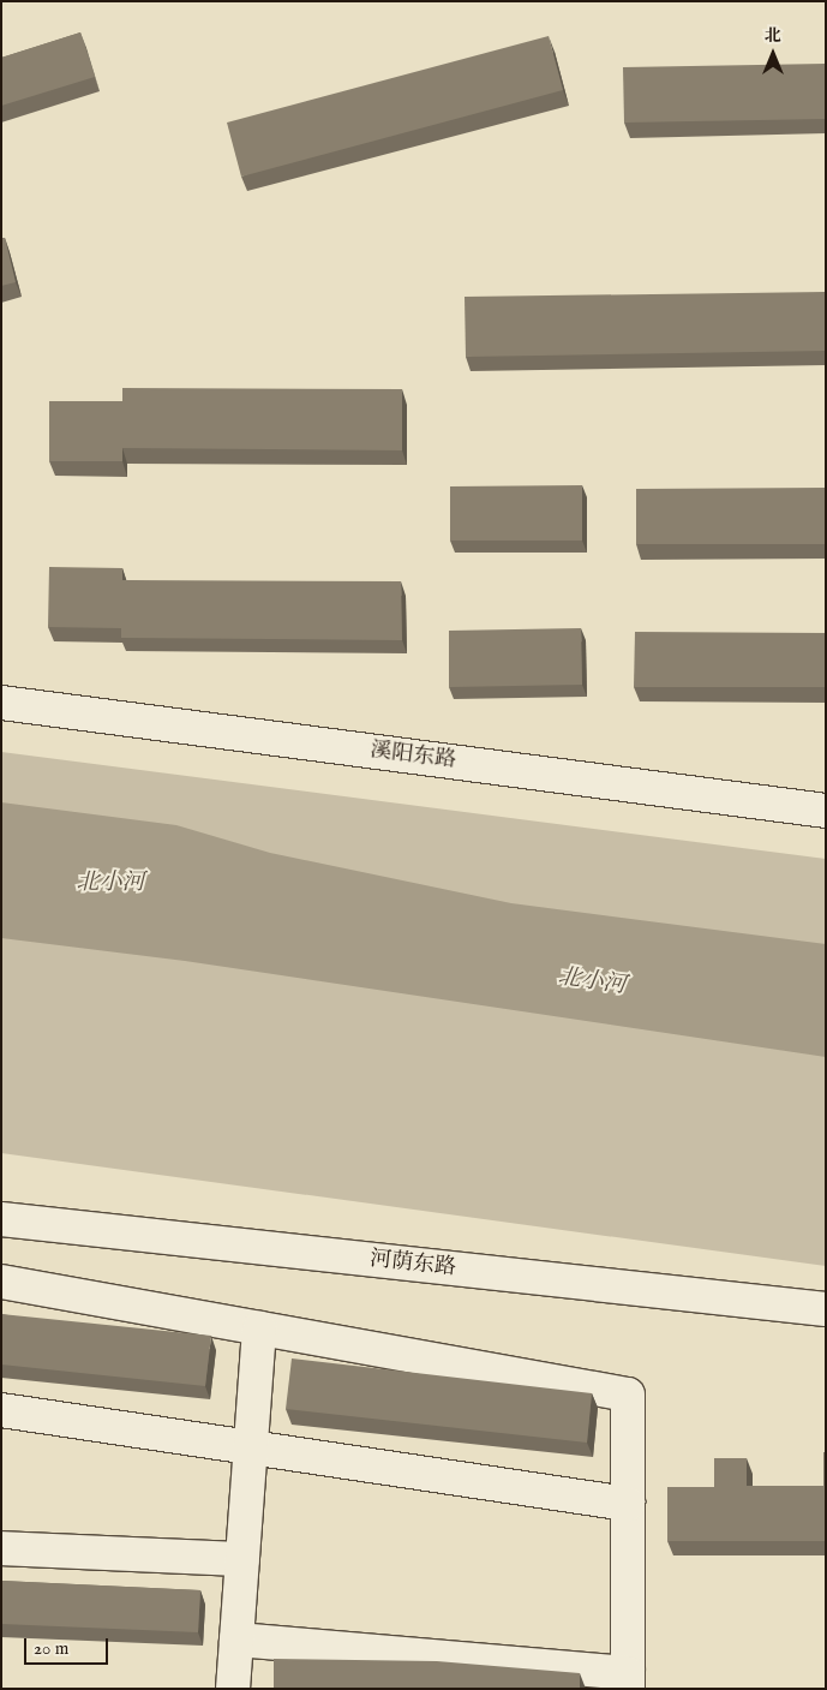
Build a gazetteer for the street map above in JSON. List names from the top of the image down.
{
  "streets": {
    "street": ["溪阳东路", "河荫东路"]
  },
  "water": ["北小河"],
  "scale_bar": "20 m",
  "north": "top"
}
